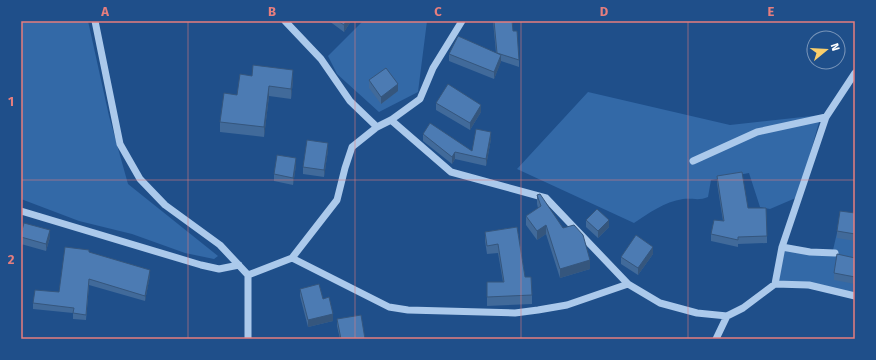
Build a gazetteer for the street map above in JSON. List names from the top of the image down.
{
  "north": "right",
  "grid": {
    "columns": [
      "A",
      "B",
      "C",
      "D",
      "E"
    ],
    "rows": ["1", "2"]
  }
}
